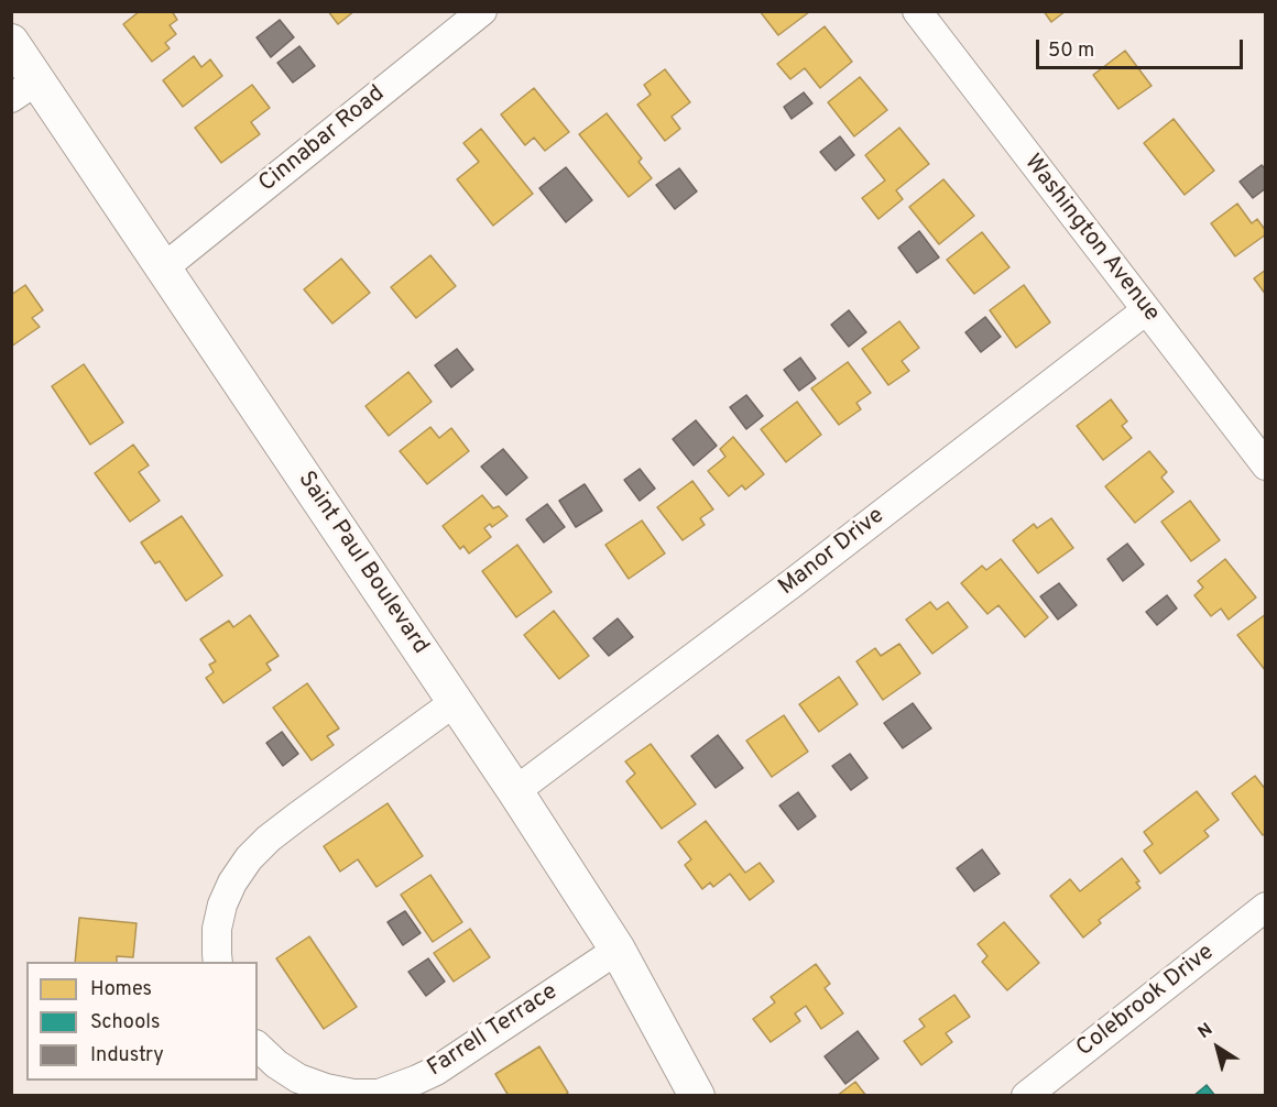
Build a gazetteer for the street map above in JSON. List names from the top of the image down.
{
  "streets": {
    "street": [
      "Cinnabar Road",
      "Washington Avenue",
      "Manor Drive",
      "Saint Paul Boulevard",
      "Colebrook Drive",
      "Farrell Terrace"
    ]
  },
  "crossings": [
    ["Cinnabar Road", "Saint Paul Boulevard"],
    ["Washington Avenue", "Manor Drive"],
    ["Manor Drive", "Saint Paul Boulevard"],
    ["Saint Paul Boulevard", "Farrell Terrace"]
  ],
  "legend": ["Homes", "Schools", "Industry"],
  "scale_bar": "50 m",
  "north": "top left"
}
